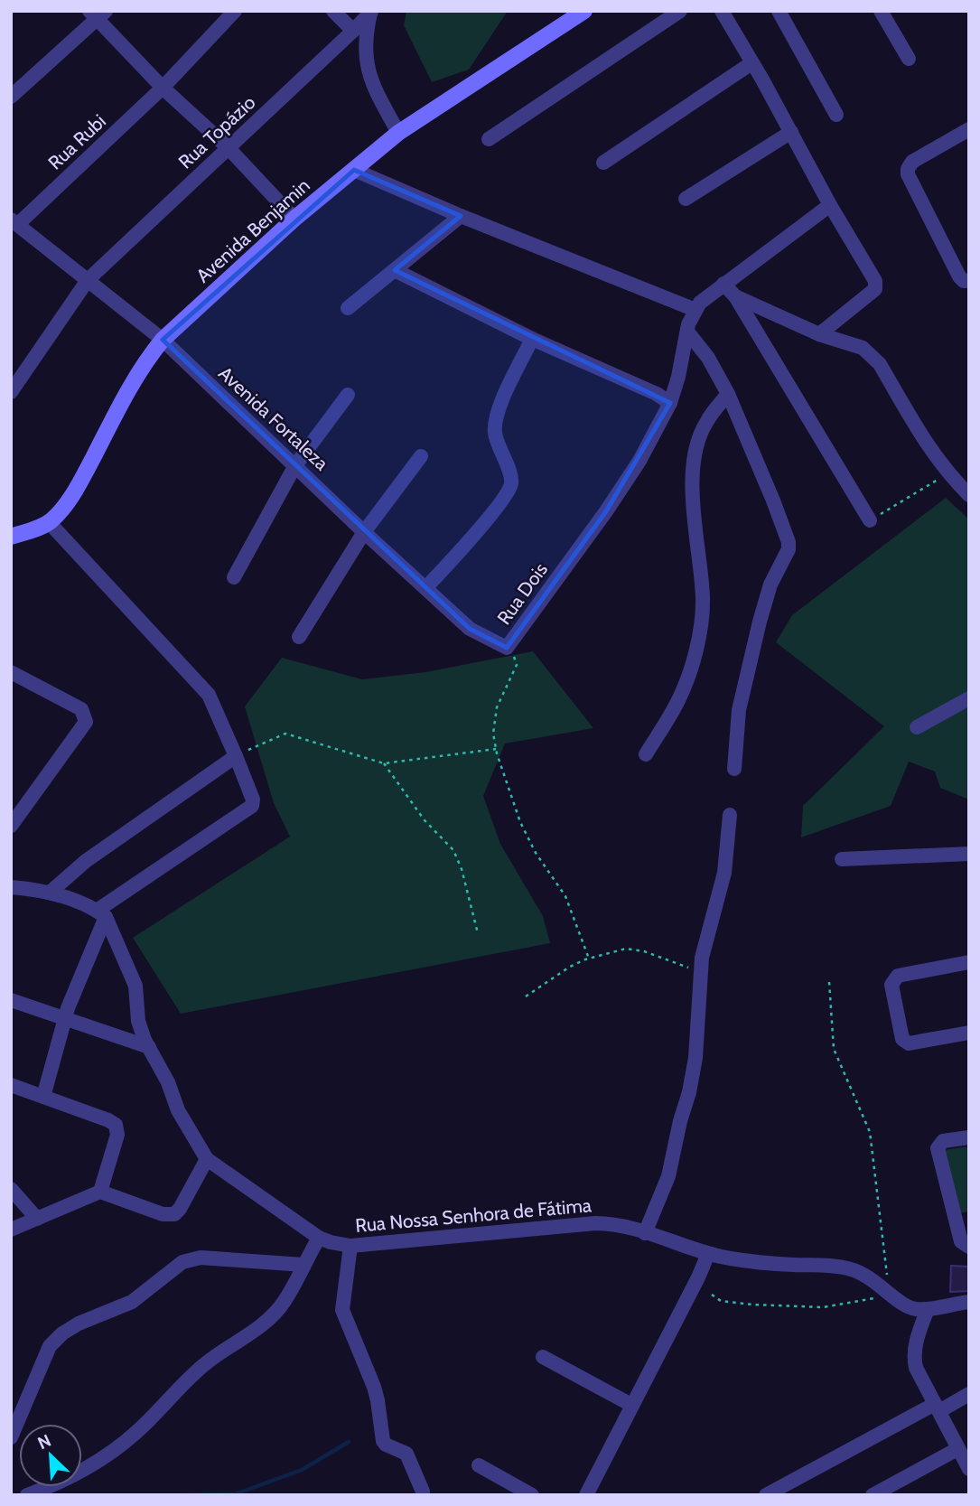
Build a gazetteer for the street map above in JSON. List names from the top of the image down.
{
  "streets": {
    "street": [
      "Rua Topázio",
      "Rua Rubi",
      "Avenida Benjamin",
      "Avenida Fortaleza",
      "Rua Dois",
      "Rua Nossa Senhora de Fátima"
    ]
  },
  "crossings": [
    ["Rua Topázio", "Avenida Fortaleza"],
    ["Rua Rubi", "Avenida Fortaleza"],
    ["Avenida Benjamin", "Avenida Fortaleza"],
    ["Avenida Fortaleza", "Rua Dois"]
  ],
  "north": "top left"
}
